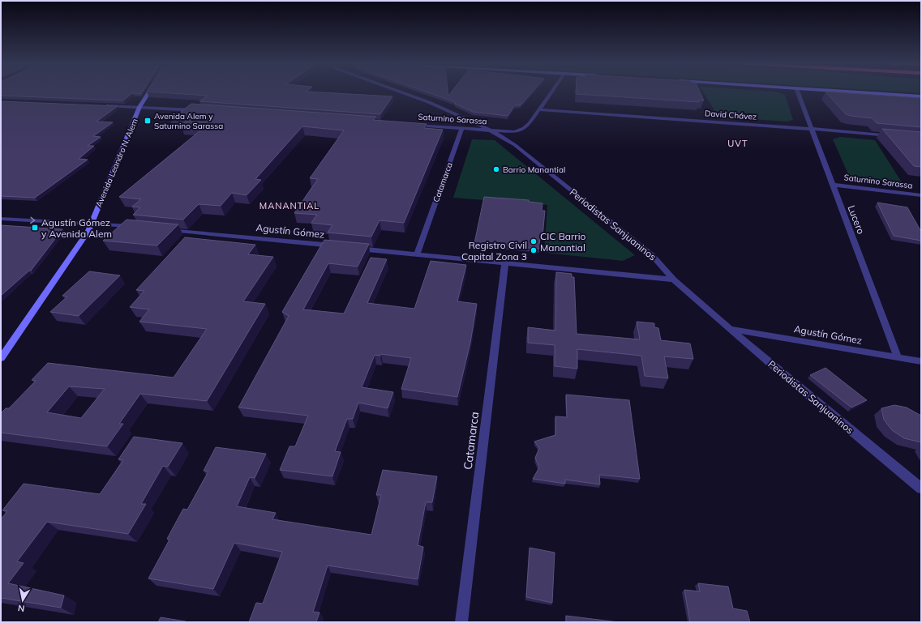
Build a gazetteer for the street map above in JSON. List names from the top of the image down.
{
  "streets": {
    "street": [
      "David Chávez",
      "Saturnino Sarassa",
      "Avenida Leandro N. Alem",
      "Catamarca",
      "Lucero",
      "Periodistas Sanjuaninos",
      "Agustín Gómez"
    ]
  },
  "crossings": [
    ["David Chávez", "Saturnino Sarassa"],
    ["David Chávez", "Lucero"],
    ["Saturnino Sarassa", "Catamarca"],
    ["Saturnino Sarassa", "Lucero"],
    ["Saturnino Sarassa", "Periodistas Sanjuaninos"],
    ["Lucero", "Agustín Gómez"],
    ["Periodistas Sanjuaninos", "Agustín Gómez"]
  ],
  "districts": ["UVT", "MANANTIAL"],
  "places": {
    "transit": ["Avenida Alem y Saturnino Sarassa", "Agustín Gómez y Avenida Alem"],
    "other": ["Barrio Manantial", "CIC Barrio Manantial", "Registro Civil Capital Zona 3"]
  },
  "north": "bottom"
}
